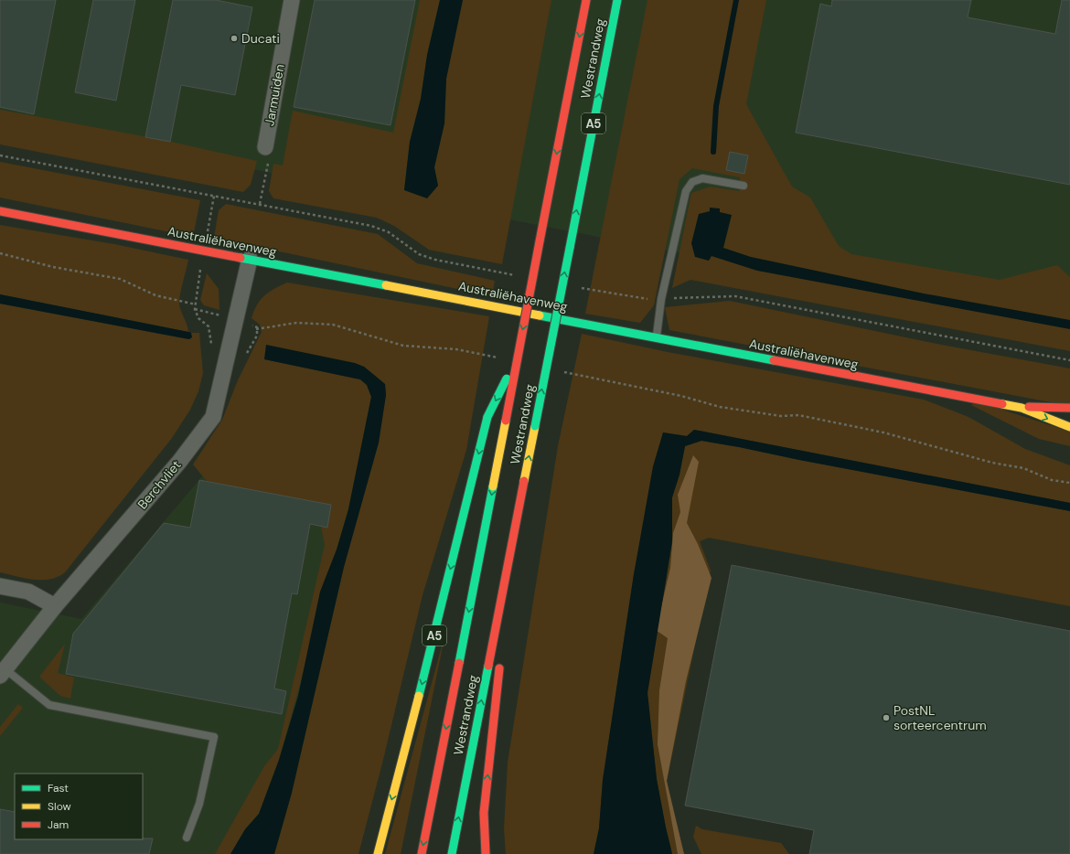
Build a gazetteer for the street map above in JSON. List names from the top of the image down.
{
  "streets": {
    "main road": ["Westrandweg", "A5", "Australiëhavenweg"],
    "street": ["Jarmuiden", "Berchvliet"]
  },
  "crossings": [
    ["Westrandweg", "A5"],
    ["Australiëhavenweg", "Berchvliet"]
  ],
  "places": ["Ducati", "PostNL sorteercentrum"],
  "legend": ["Fast", "Slow", "Jam"]
}
